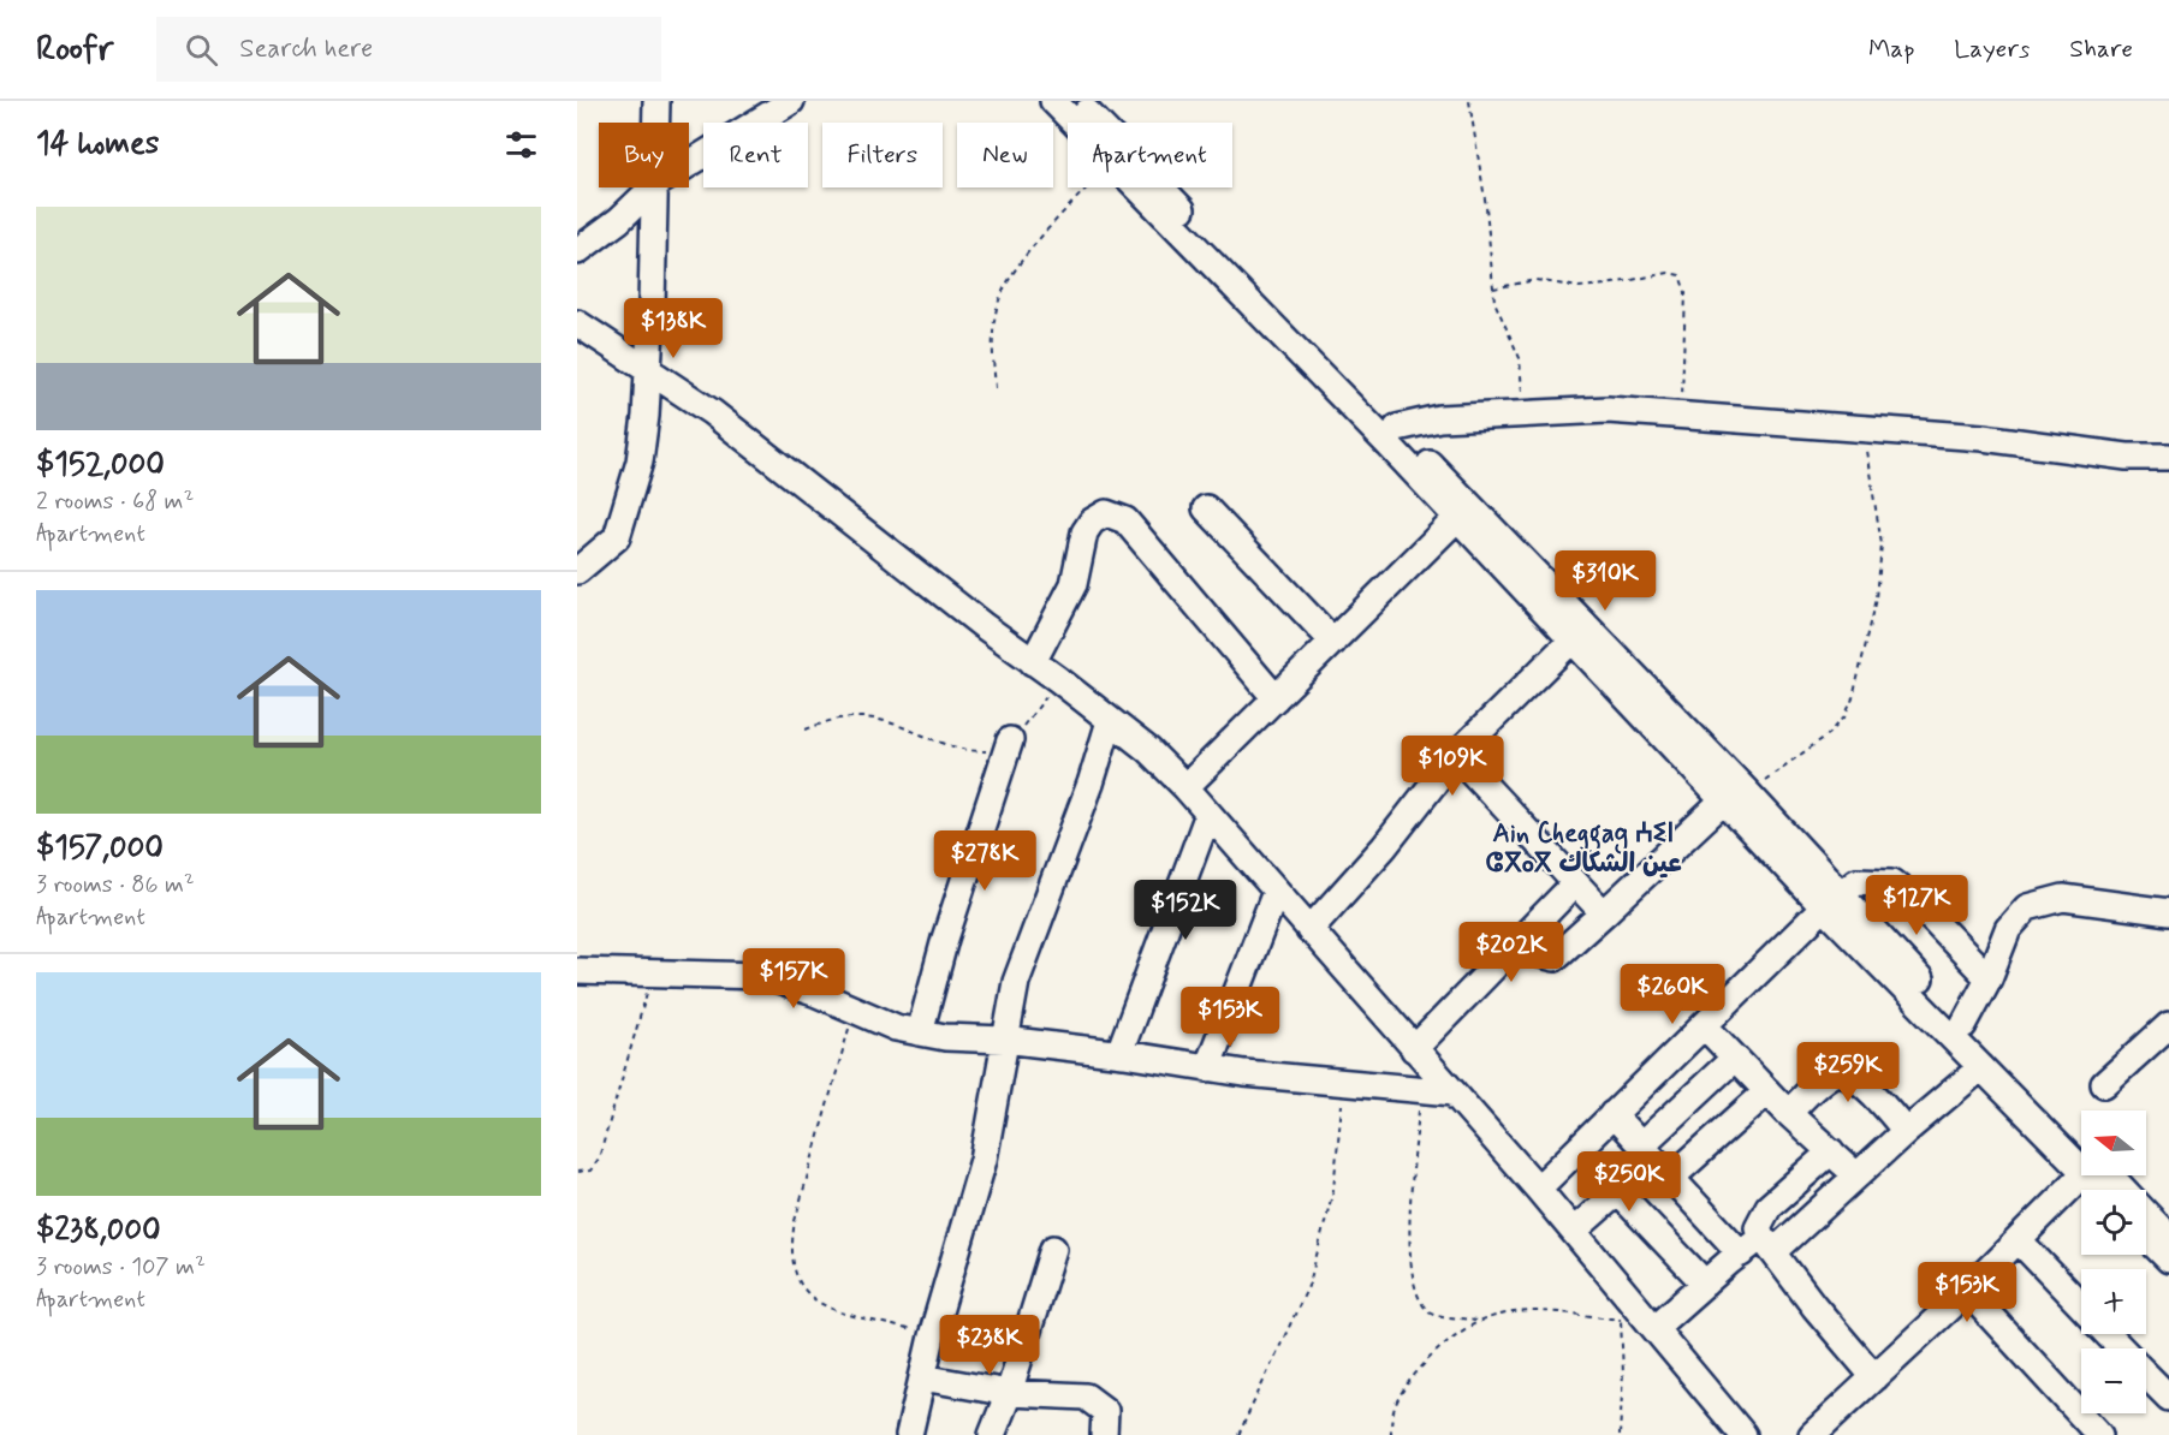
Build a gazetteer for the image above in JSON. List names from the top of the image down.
{
  "districts": ["Ain Cheggag ⵄⵉⵏ ⵛⴳⴰⴳ عين الشكاك"],
  "north": "left",
  "page": {
    "header": "Roofr",
    "search": "Search here",
    "nav": ["Map", "Layers", "Share"],
    "heading": "14 homes",
    "chip": [
      "Buy",
      "Rent",
      "Filters",
      "New",
      "Apartment"
    ],
    "list": [
      {
        "name": "$152,000",
        "note": "2 rooms · 68 m² · Apartment"
      },
      {
        "name": "$157,000",
        "note": "3 rooms · 86 m² · Apartment"
      },
      {
        "name": "$238,000",
        "note": "3 rooms · 107 m² · Apartment"
      }
    ],
    "price": [
      "$138K",
      "$310K",
      "$109K",
      "$278K",
      "$127K",
      "$152K",
      "$202K",
      "$157K",
      "$260K",
      "$153K",
      "$259K",
      "$250K",
      "$153K",
      "$238K"
    ],
    "map_buttons": ["+", "−"]
  }
}
